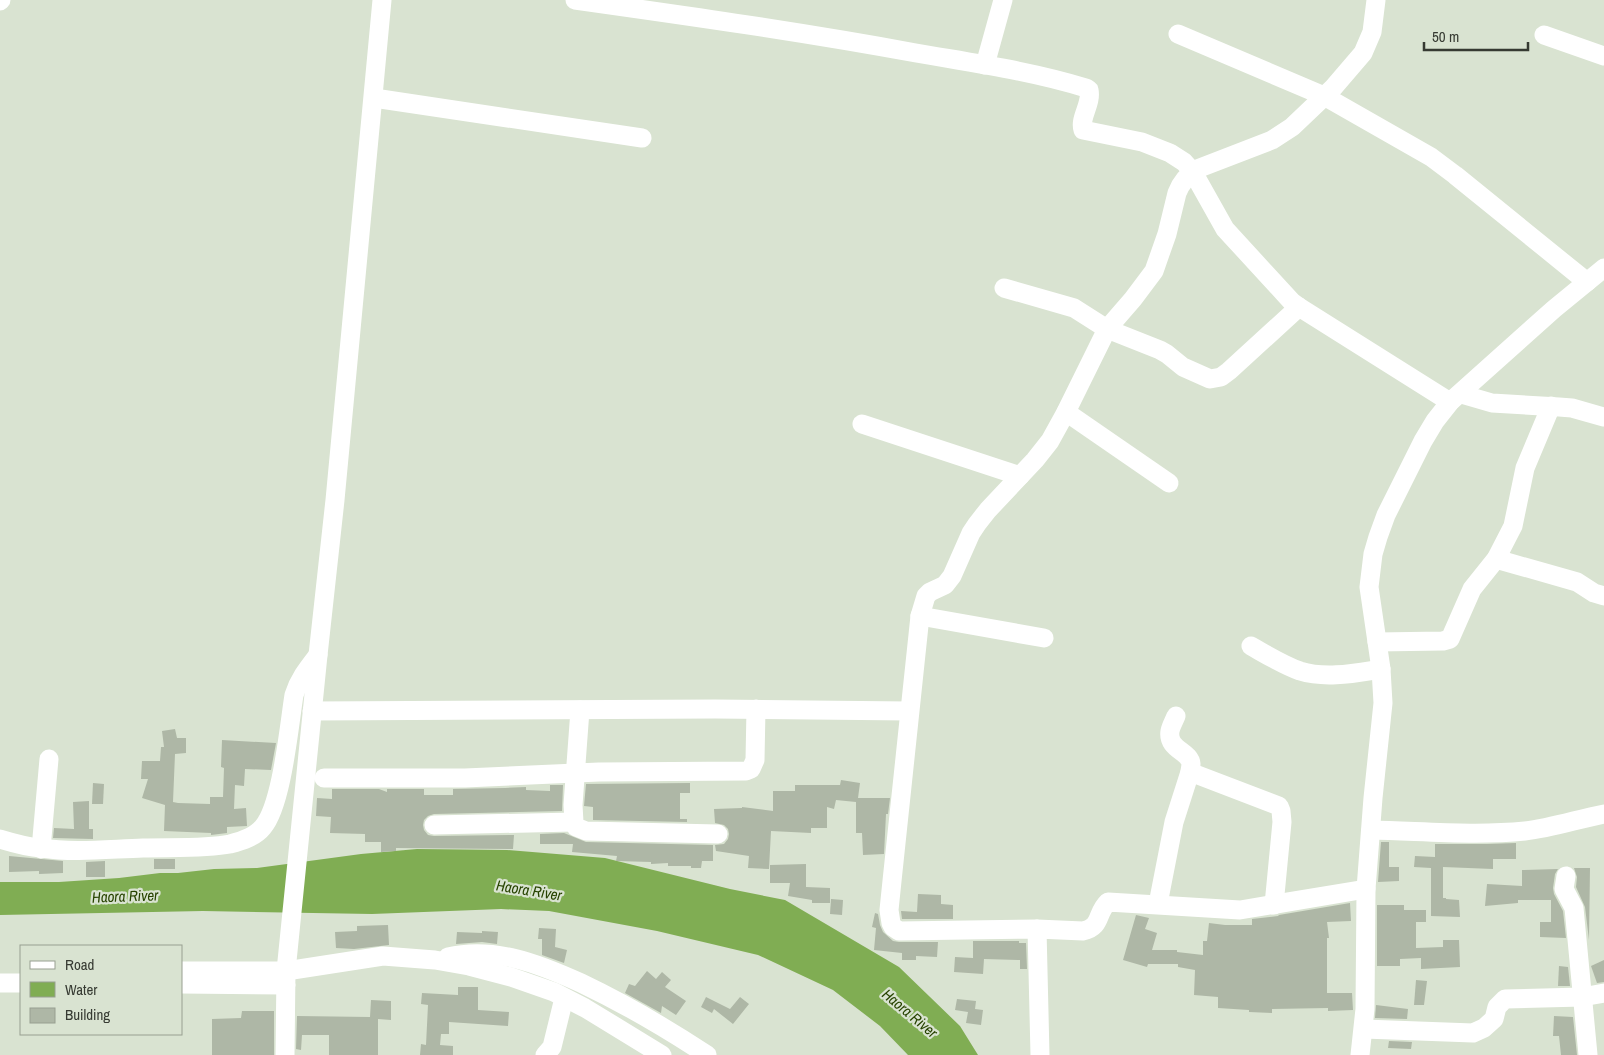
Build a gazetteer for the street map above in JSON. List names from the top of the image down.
{
  "water": ["Haora River"],
  "legend": ["Road", "Water", "Building"],
  "scale_bar": "50 m"
}
